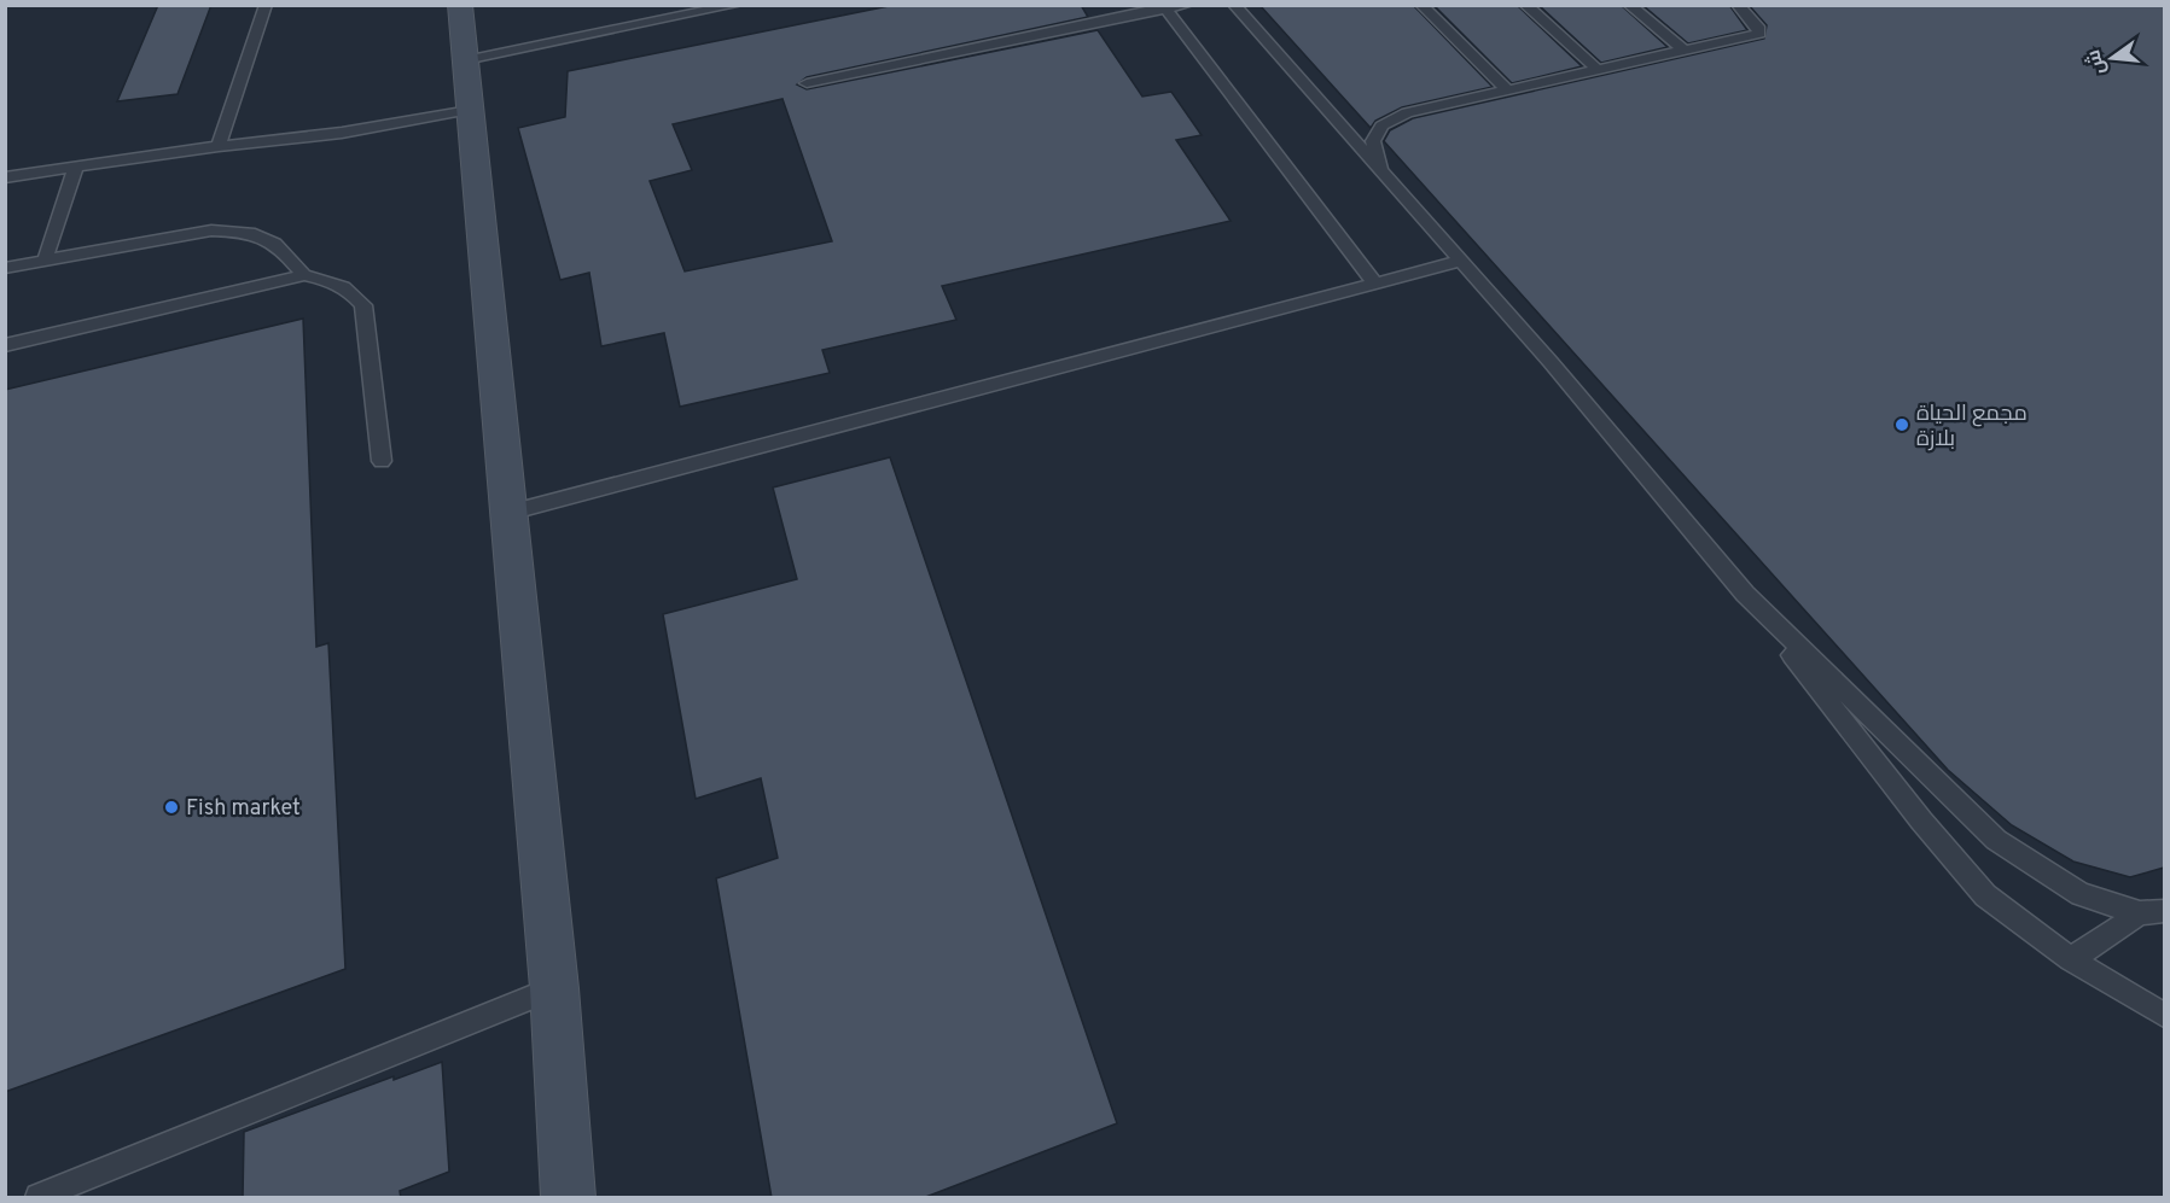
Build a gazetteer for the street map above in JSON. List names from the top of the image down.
{
  "places": ["مجمع الحياة بلازة", "Fish market"],
  "north": "left"
}
